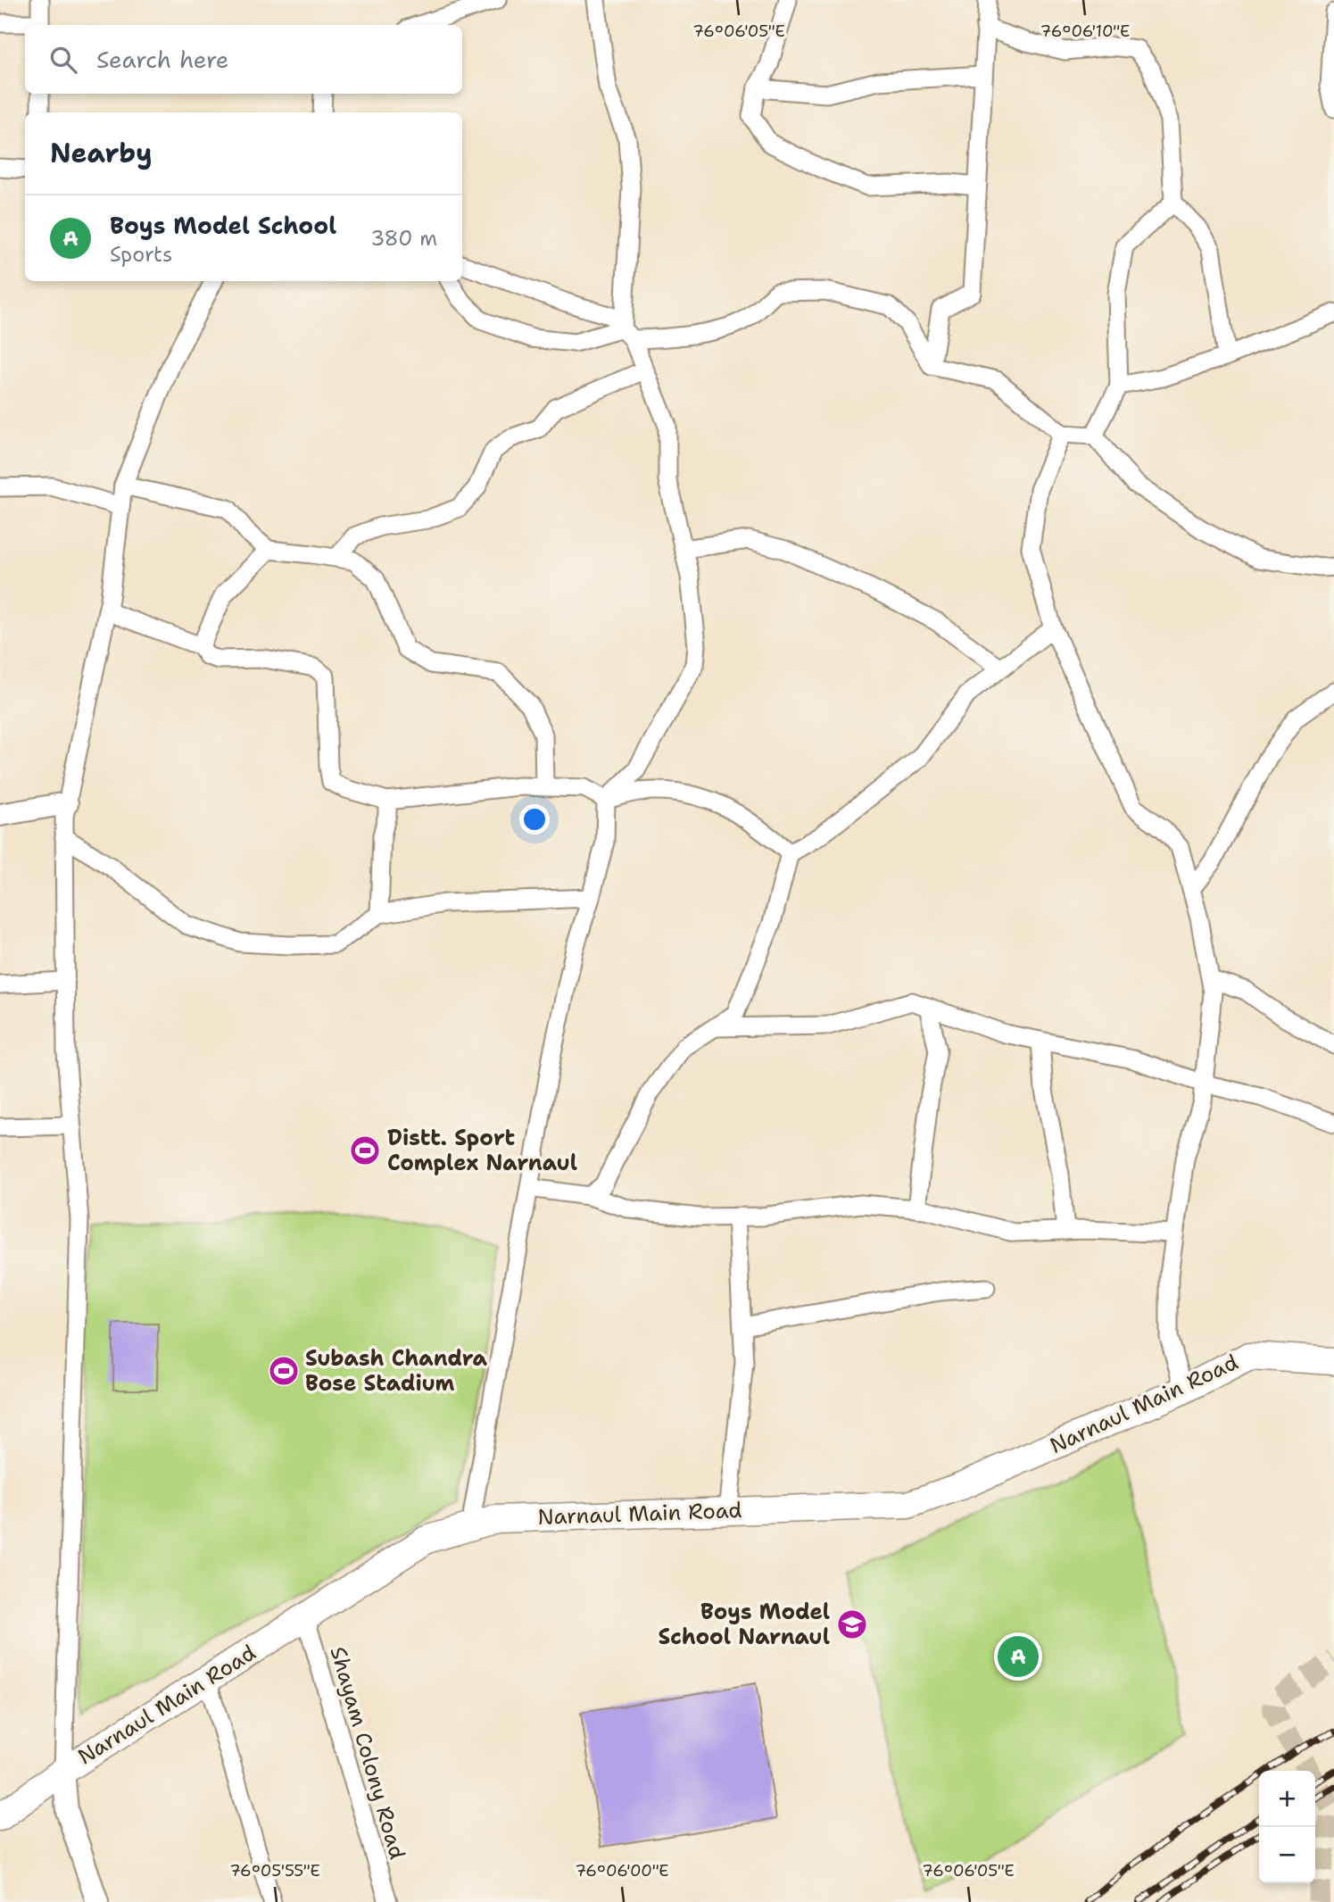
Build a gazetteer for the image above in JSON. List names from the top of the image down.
{
  "streets": {
    "main road": ["Narnaul Main Road"],
    "street": ["Shayam Colony Road"]
  },
  "crossings": [
    ["Narnaul Main Road", "Shayam Colony Road"]
  ],
  "places": {
    "sports": ["Distt. Sport Complex Narnaul", "Subash Chandra Bose Stadium"],
    "school or university": ["Boys Model School Narnaul"]
  },
  "page": {
    "search": "Search here",
    "heading": "Nearby",
    "list": [
      {
        "mark": "A",
        "name": "Boys Model School",
        "note": "Sports",
        "value": "380 m"
      }
    ],
    "pins": "A",
    "map_buttons": ["+", "−"]
  },
  "coordinates": [
    "76°06'05\"E",
    "76°06'10\"E",
    "76°05'55\"E",
    "76°06'00\"E"
  ]
}
